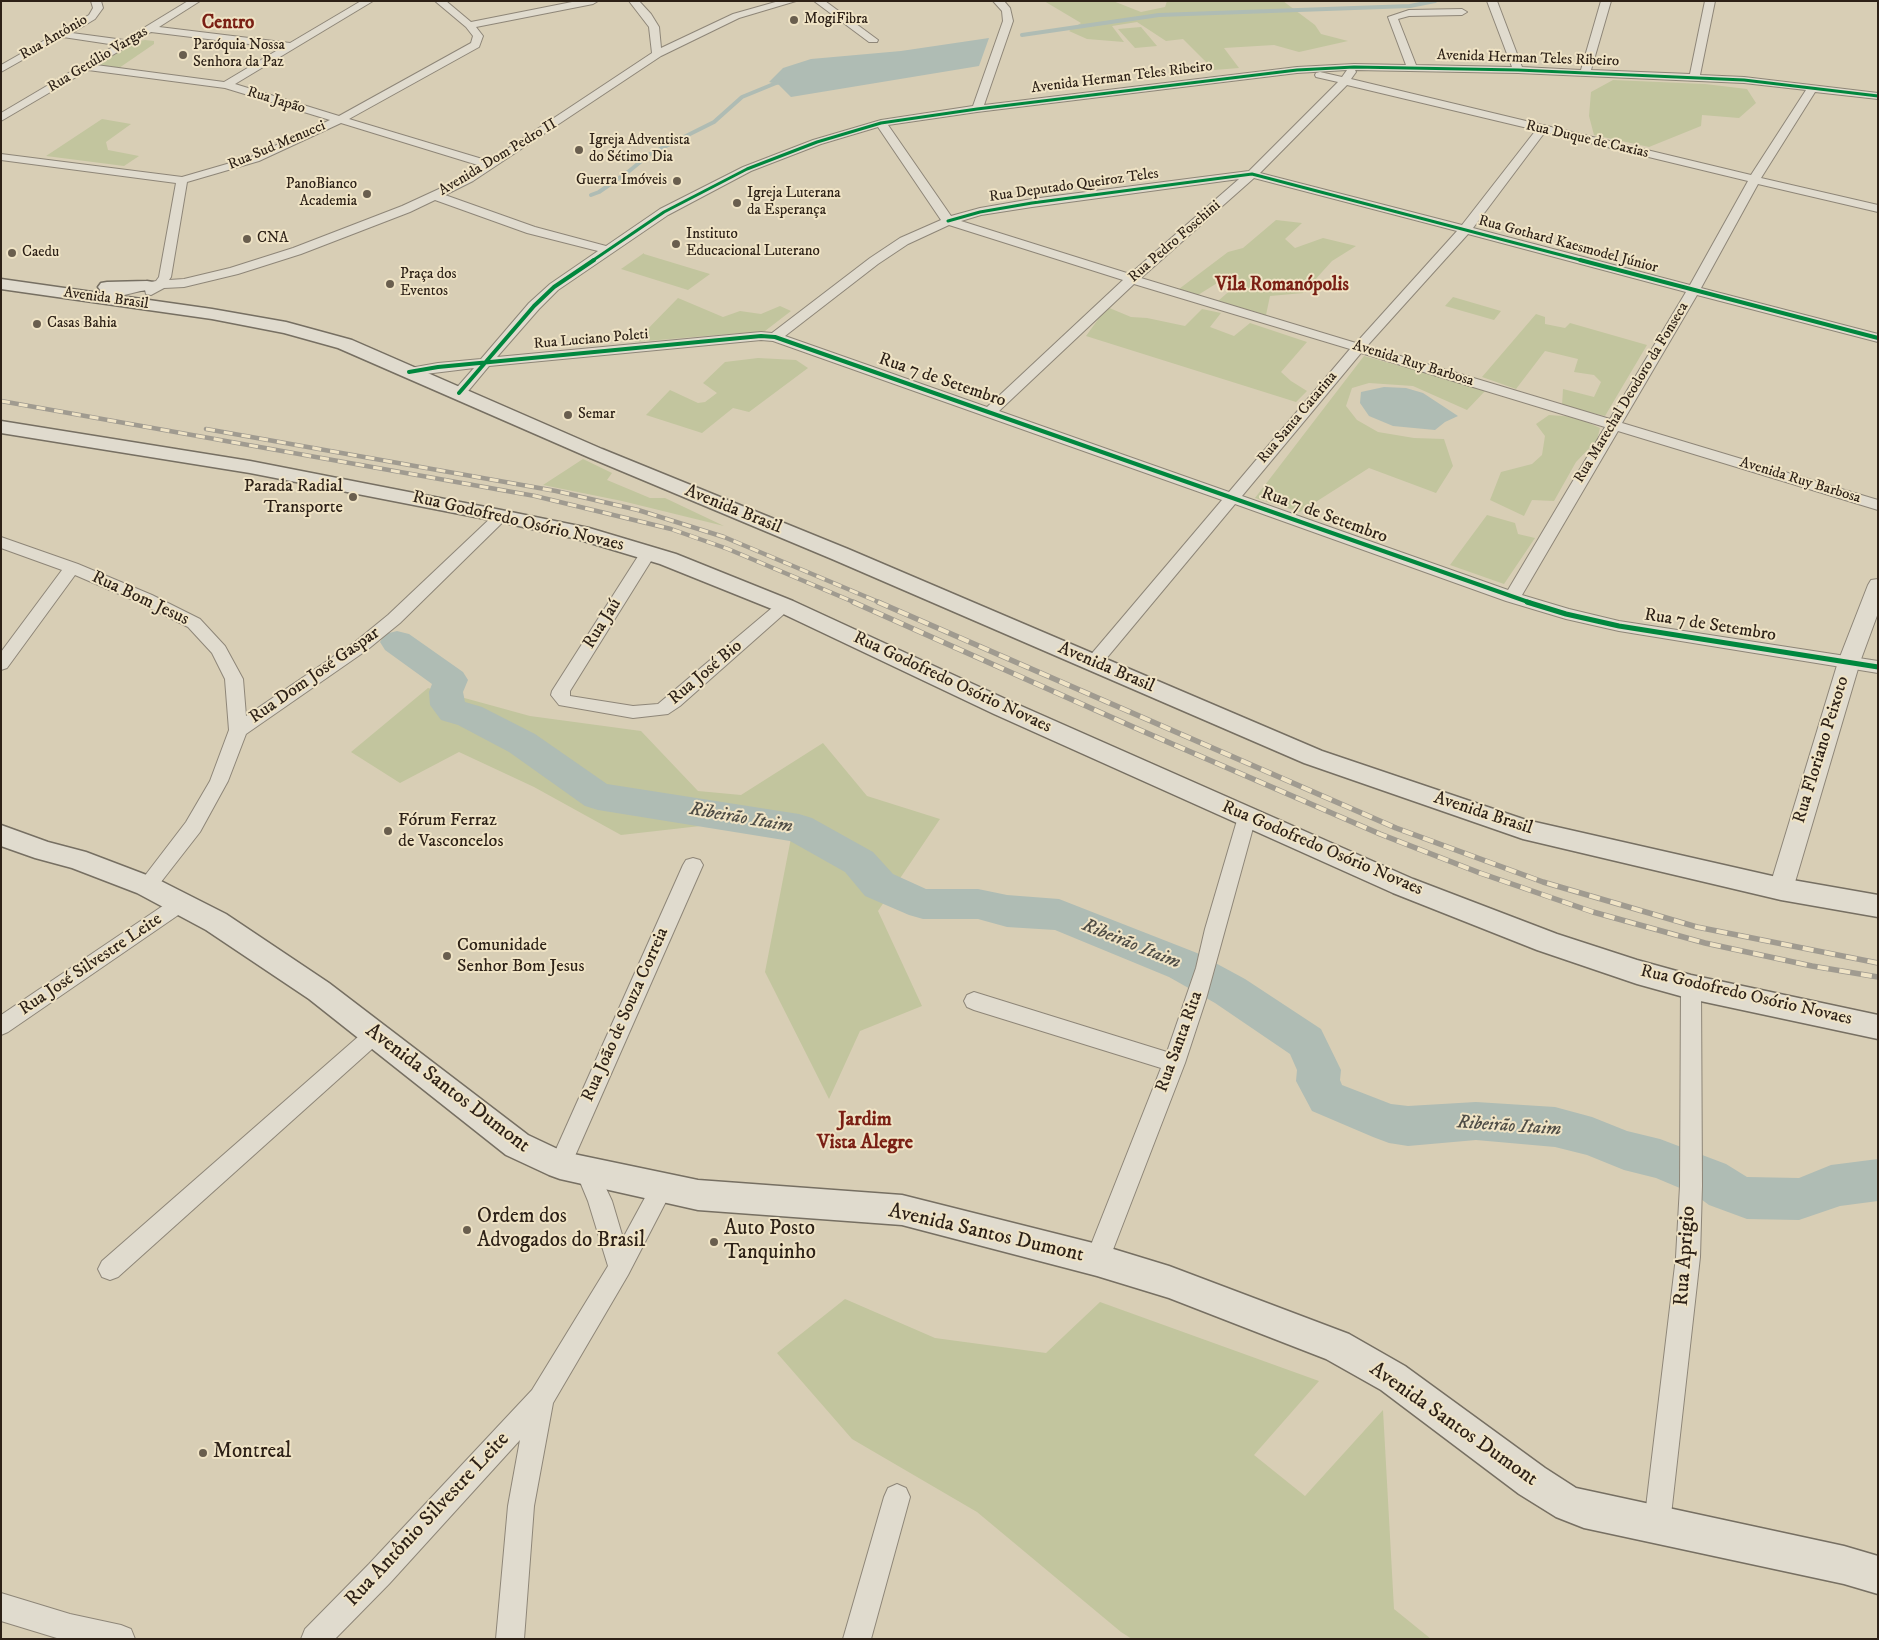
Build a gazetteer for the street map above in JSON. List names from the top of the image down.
{
  "streets": {
    "main road": ["Avenida Brasil", "Rua Godofredo Osório Novaes", "Avenida Santos Dumont"],
    "street": [
      "Rua Antônio",
      "Avenida Herman Teles Ribeiro",
      "Rua Getúlio Vargas",
      "Rua Japão",
      "Rua Duque de Caxias",
      "Rua Sud Menucci",
      "Avenida Dom Pedro II",
      "Rua Deputado Queiroz Teles",
      "Rua Pedro Foschini",
      "Rua Gothard Kaesmodel Júnior",
      "Rua Luciano Poleti",
      "Avenida Ruy Barbosa",
      "Rua 7 de Setembro",
      "Rua Marechal Deodoro da Fonseca",
      "Rua Santa Catarina",
      "Rua Bom Jesus",
      "Rua Jaú",
      "Rua José Bio",
      "Rua Dom José Gaspar",
      "Rua Floriano Peixoto",
      "Rua José Silvestre Leite",
      "Rua João de Souza Correia",
      "Rua Santa Rita",
      "Rua Aprigio",
      "Rua Antônio Silvestre Leite"
    ]
  },
  "crossings": [
    ["Avenida Herman Teles Ribeiro", "Rua Duque de Caxias"],
    ["Avenida Herman Teles Ribeiro", "Rua Pedro Foschini"],
    ["Avenida Herman Teles Ribeiro", "Avenida Brasil"],
    ["Avenida Herman Teles Ribeiro", "Rua Luciano Poleti"],
    ["Avenida Herman Teles Ribeiro", "Rua Marechal Deodoro da Fonseca"],
    ["Rua Getúlio Vargas", "Rua Japão"],
    ["Rua Japão", "Rua Sud Menucci"],
    ["Rua Japão", "Avenida Dom Pedro II"],
    ["Rua Duque de Caxias", "Rua Pedro Foschini"],
    ["Rua Duque de Caxias", "Rua Marechal Deodoro da Fonseca"],
    ["Rua Duque de Caxias", "Rua Santa Catarina"],
    ["Avenida Dom Pedro II", "Avenida Brasil"],
    ["Rua Deputado Queiroz Teles", "Rua Pedro Foschini"],
    ["Rua Deputado Queiroz Teles", "Rua Gothard Kaesmodel Júnior"],
    ["Rua Deputado Queiroz Teles", "Rua Luciano Poleti"],
    ["Rua Deputado Queiroz Teles", "Avenida Ruy Barbosa"],
    ["Rua Deputado Queiroz Teles", "Rua 7 de Setembro"],
    ["Rua Pedro Foschini", "Rua Gothard Kaesmodel Júnior"],
    ["Rua Pedro Foschini", "Avenida Ruy Barbosa"],
    ["Rua Pedro Foschini", "Rua 7 de Setembro"],
    ["Rua Gothard Kaesmodel Júnior", "Rua Marechal Deodoro da Fonseca"],
    ["Rua Gothard Kaesmodel Júnior", "Rua Santa Catarina"],
    ["Avenida Brasil", "Rua Luciano Poleti"],
    ["Avenida Brasil", "Rua Santa Catarina"],
    ["Avenida Brasil", "Rua Floriano Peixoto"],
    ["Rua Luciano Poleti", "Rua 7 de Setembro"],
    ["Avenida Ruy Barbosa", "Rua Marechal Deodoro da Fonseca"],
    ["Avenida Ruy Barbosa", "Rua Santa Catarina"],
    ["Rua 7 de Setembro", "Rua Marechal Deodoro da Fonseca"],
    ["Rua 7 de Setembro", "Rua Santa Catarina"],
    ["Rua 7 de Setembro", "Rua Floriano Peixoto"],
    ["Rua Godofredo Osório Novaes", "Rua Jaú"],
    ["Rua Godofredo Osório Novaes", "Rua José Bio"],
    ["Rua Godofredo Osório Novaes", "Rua Dom José Gaspar"],
    ["Rua Godofredo Osório Novaes", "Rua Santa Rita"],
    ["Rua Godofredo Osório Novaes", "Rua Aprigio"],
    ["Rua Bom Jesus", "Rua Dom José Gaspar"],
    ["Rua Jaú", "Rua José Bio"],
    ["Rua Dom José Gaspar", "Avenida Santos Dumont"],
    ["Rua José Silvestre Leite", "Avenida Santos Dumont"],
    ["Rua João de Souza Correia", "Avenida Santos Dumont"],
    ["Rua Santa Rita", "Avenida Santos Dumont"],
    ["Avenida Santos Dumont", "Rua Aprigio"]
  ],
  "districts": ["Centro", "Vila Romanópolis", "Jardim Vista Alegre"],
  "water": ["Ribeirão Itaim"],
  "places": [
    "MogiFibra",
    "Paróquia Nossa Senhora da Paz",
    "Igreja Adventista do Sétimo Dia",
    "Guerra Imóveis",
    "PanoBianco Academia",
    "Igreja Luterana da Esperança",
    "CNA",
    "Instituto Educacional Luterano",
    "Caedu",
    "Praça dos Eventos",
    "Casas Bahia",
    "Semar",
    "Parada Radial Transporte",
    "Fórum Ferraz de Vasconcelos",
    "Comunidade Senhor Bom Jesus",
    "Ordem dos Advogados do Brasil",
    "Auto Posto Tanquinho",
    "Montreal"
  ]
}
